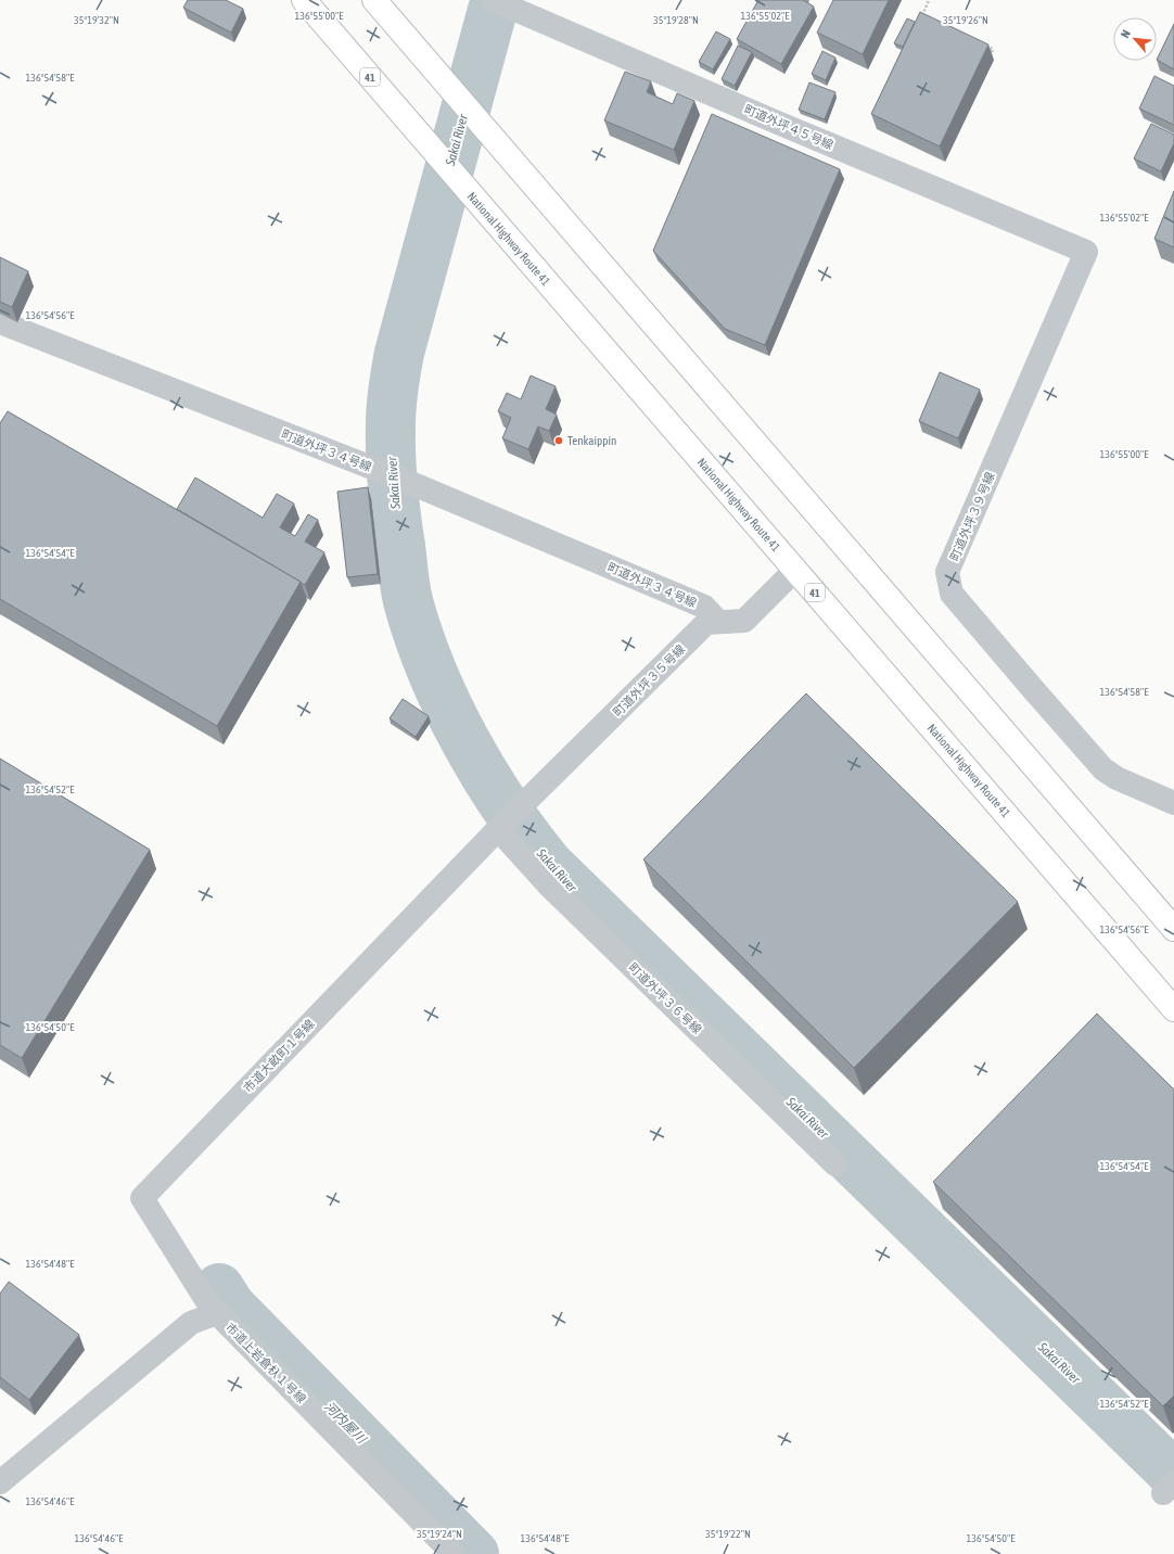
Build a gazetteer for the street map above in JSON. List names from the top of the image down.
{
  "streets": {
    "highway": ["41", "National Highway Route 41"],
    "street": [
      "町道外坪４５号線",
      "町道外坪３４号線",
      "町道外坪３９号線",
      "町道外坪３５号線",
      "町道外坪３６号線",
      "市道大畝町１号線",
      "市道上岩倉杁１号線"
    ]
  },
  "crossings": [
    ["町道外坪４５号線", "町道外坪３９号線"],
    ["National Highway Route 41", "町道外坪３５号線"],
    ["町道外坪３４号線", "町道外坪３５号線"],
    ["町道外坪３５号線", "町道外坪３６号線"],
    ["町道外坪３５号線", "市道大畝町１号線"],
    ["町道外坪３６号線", "市道大畝町１号線"],
    ["市道大畝町１号線", "市道上岩倉杁１号線"]
  ],
  "water": ["Sakai River", "河内屋川"],
  "places": ["Tenkaippin"],
  "north": "top left",
  "coordinates": [
    "136°55'00\"E",
    "136°55'02\"E",
    "35°19'32\"N",
    "35°19'28\"N",
    "35°19'26\"N",
    "136°54'58\"E",
    "136°54'56\"E",
    "136°54'54\"E",
    "136°54'52\"E",
    "136°54'50\"E",
    "136°54'48\"E",
    "136°54'46\"E",
    "35°19'24\"N",
    "35°19'22\"N"
  ]
}
